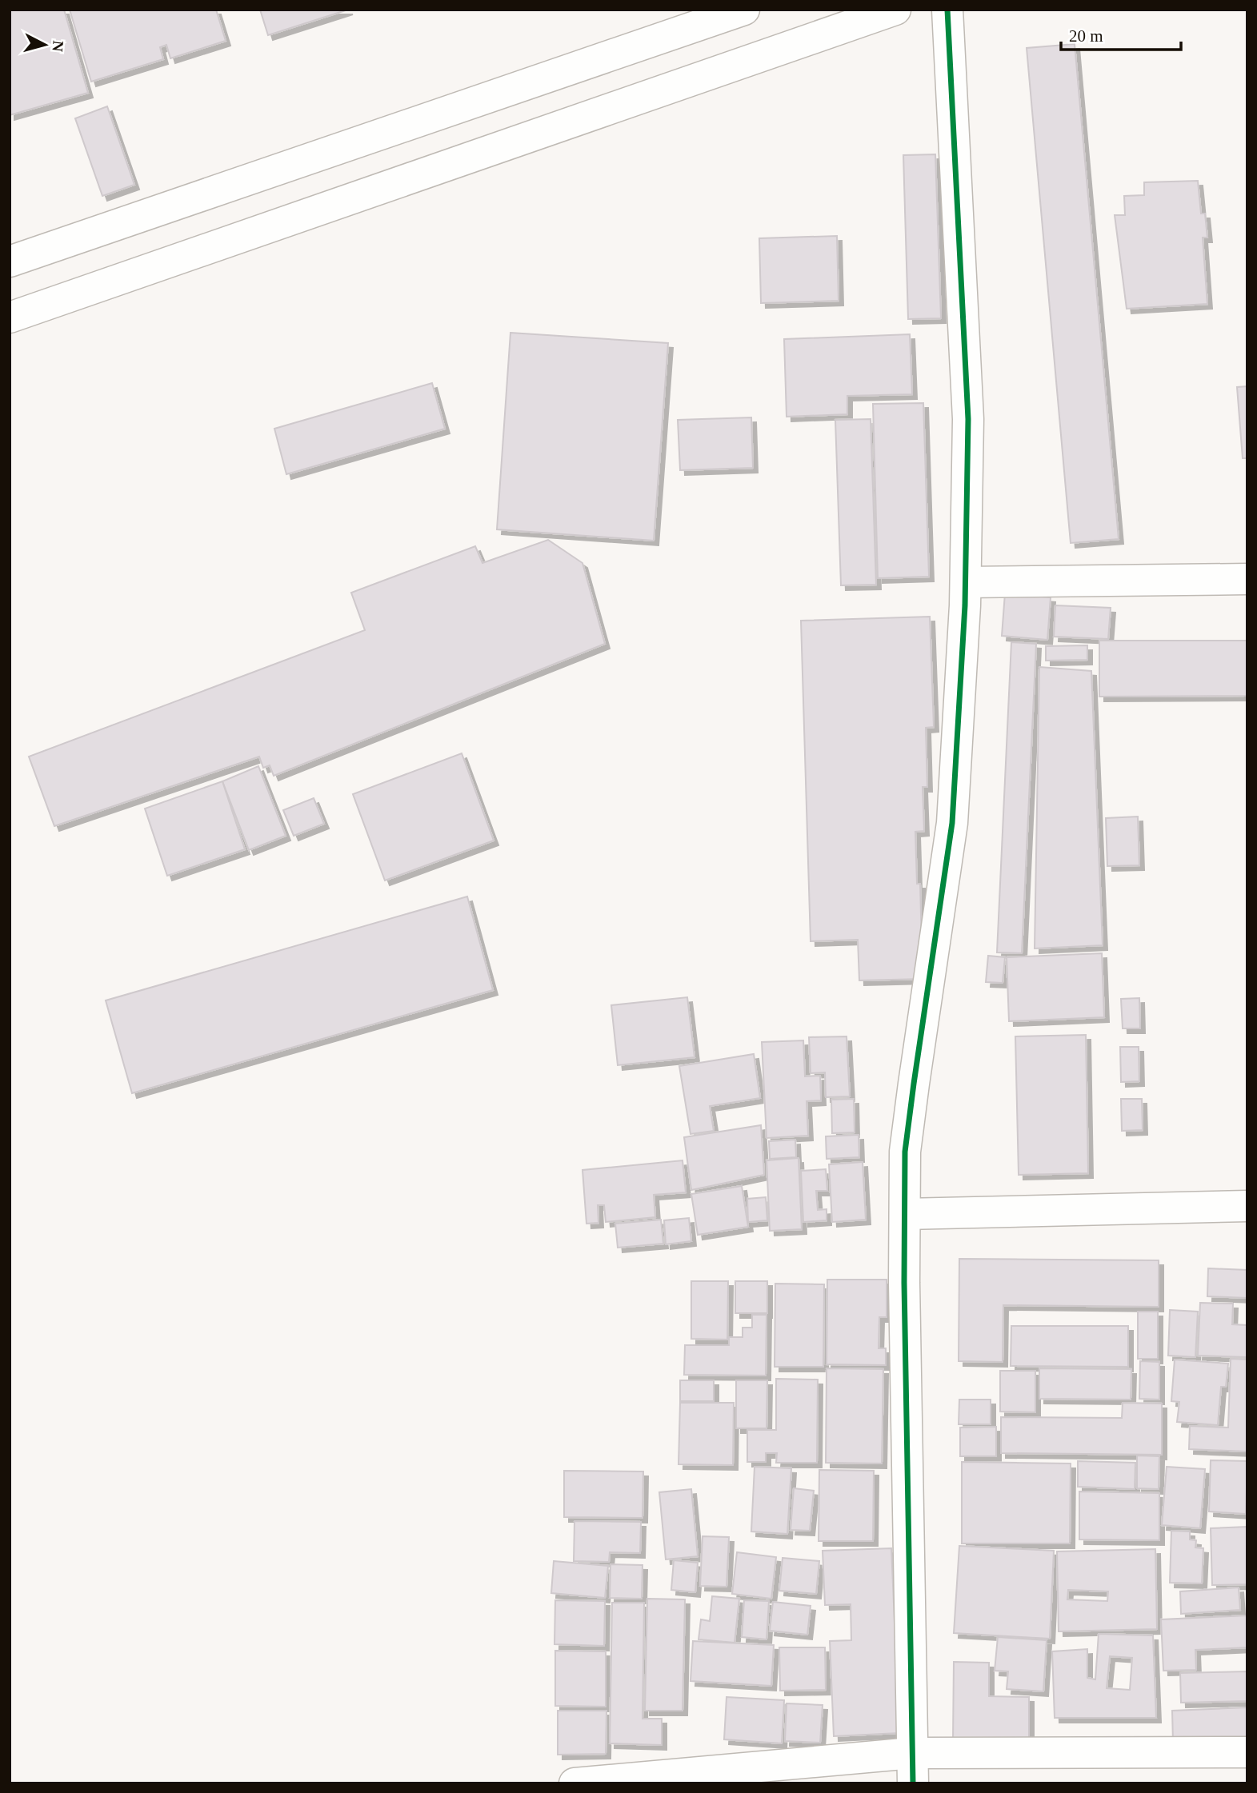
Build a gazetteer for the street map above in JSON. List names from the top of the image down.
{
  "scale_bar": "20 m",
  "north": "right"
}
